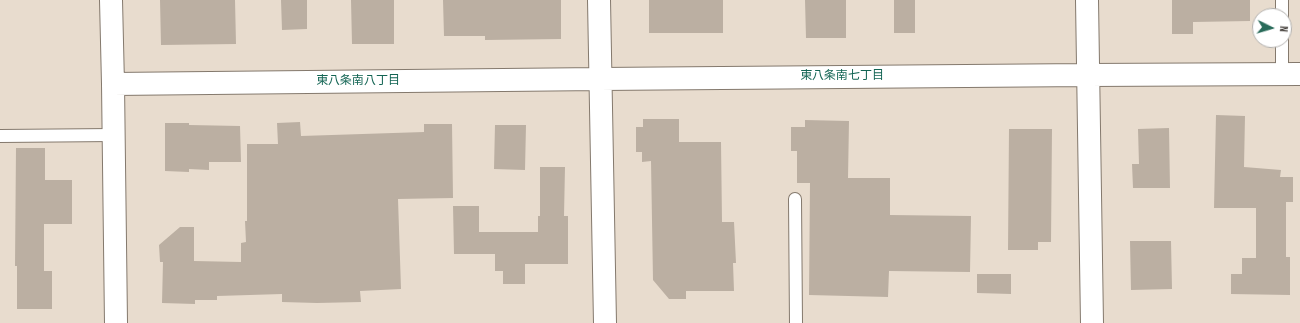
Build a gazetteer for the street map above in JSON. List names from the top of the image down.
{
  "districts": ["東八条南七丁目", "東八条南八丁目"],
  "north": "right"
}
